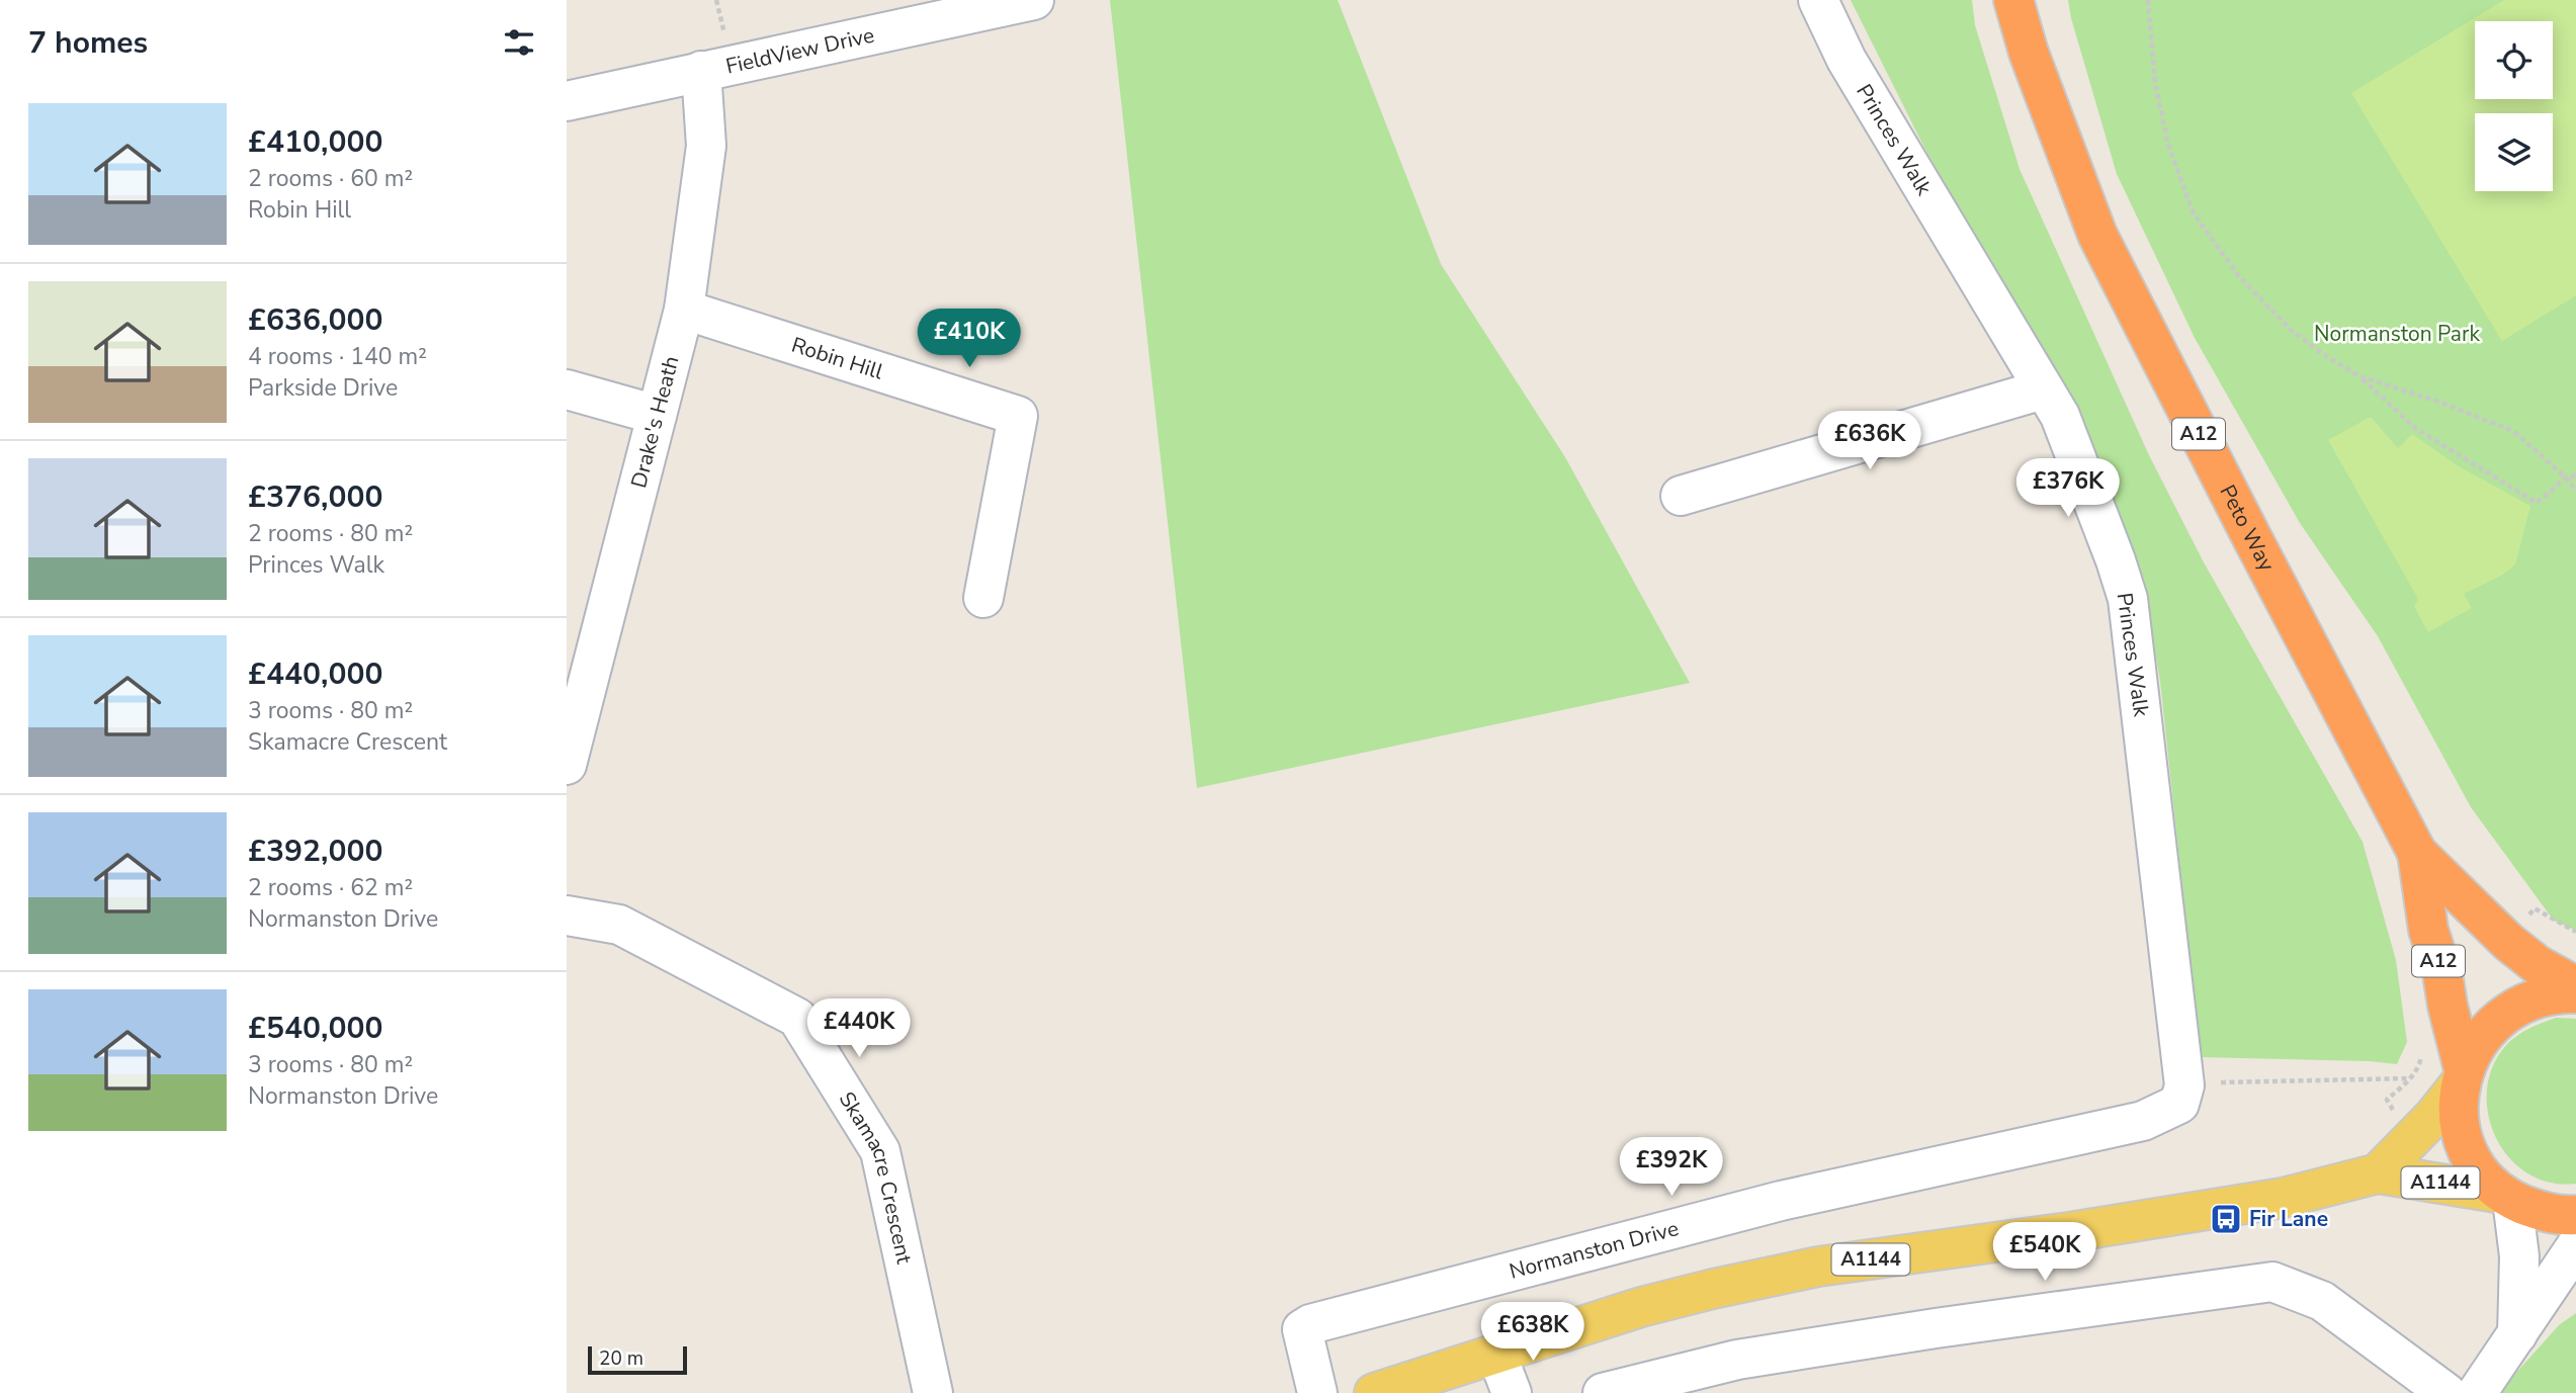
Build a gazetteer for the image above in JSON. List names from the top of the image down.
{
  "streets": {
    "highway": ["A12", "Peto Way"],
    "main road": ["A1144"],
    "street": [
      "FieldView Drive",
      "Princes Walk",
      "Robin Hill",
      "Drake's Heath",
      "Skamacre Crescent",
      "Normanston Drive"
    ]
  },
  "crossings": [
    ["FieldView Drive", "Drake's Heath"],
    ["Princes Walk", "Normanston Drive"],
    ["Robin Hill", "Drake's Heath"],
    ["Peto Way", "A1144"]
  ],
  "parks": ["Normanston Park"],
  "places": {
    "bus stop": ["Fir Lane"]
  },
  "scale_bar": "20 m",
  "page": {
    "heading": "7 homes",
    "list": [
      {
        "name": "£410,000",
        "note": "2 rooms · 60 m² · Robin Hill"
      },
      {
        "name": "£636,000",
        "note": "4 rooms · 140 m² · Parkside Drive"
      },
      {
        "name": "£376,000",
        "note": "2 rooms · 80 m² · Princes Walk"
      },
      {
        "name": "£440,000",
        "note": "3 rooms · 80 m² · Skamacre Crescent"
      },
      {
        "name": "£392,000",
        "note": "2 rooms · 62 m² · Normanston Drive"
      },
      {
        "name": "£540,000",
        "note": "3 rooms · 80 m² · Normanston Drive"
      }
    ],
    "price": [
      "£410K",
      "£636K",
      "£376K",
      "£440K",
      "£392K",
      "£540K",
      "£638K"
    ],
    "scale": "20 m"
  }
}
